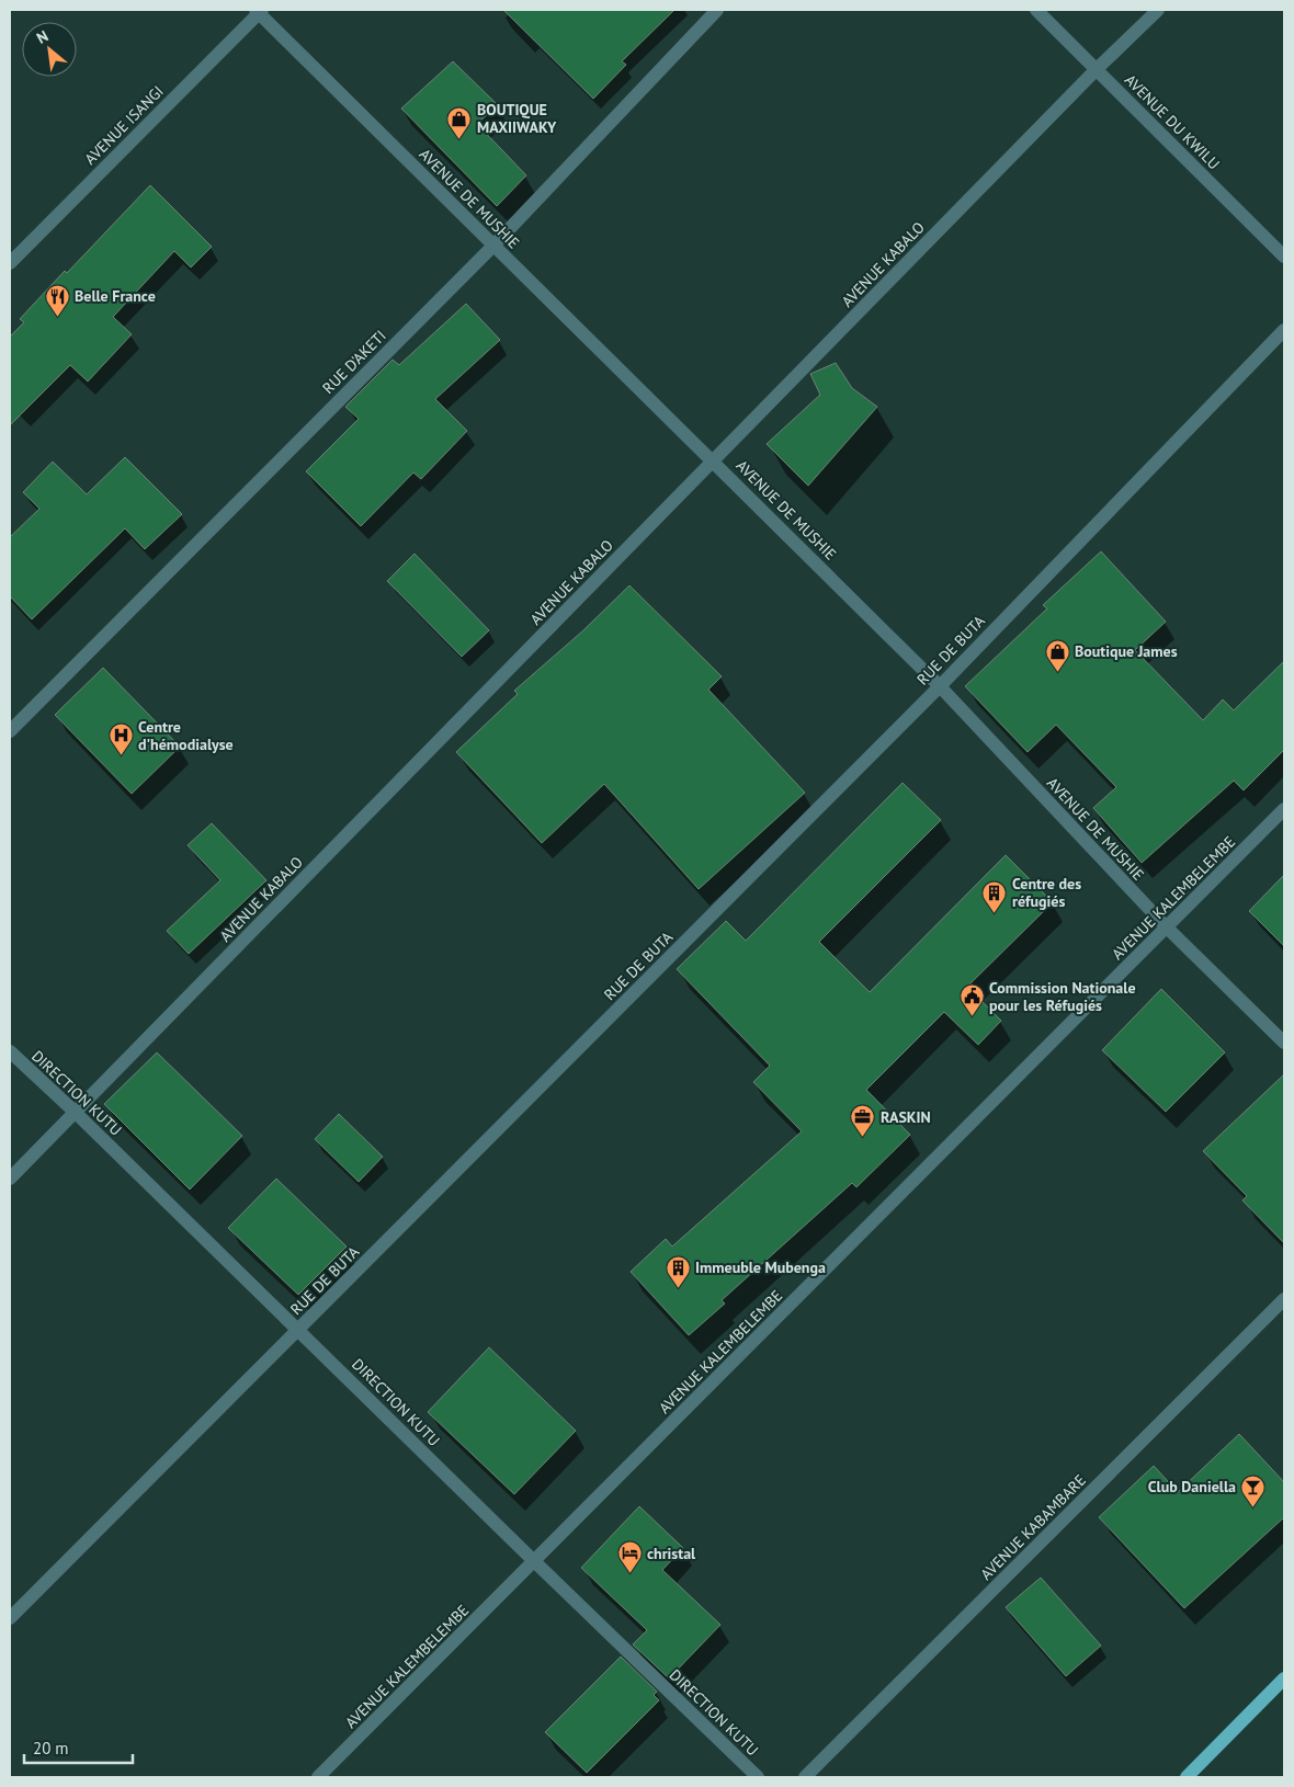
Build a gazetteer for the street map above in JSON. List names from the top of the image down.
{
  "streets": {
    "street": [
      "AVENUE DU KWILU",
      "AVENUE ISANGI",
      "AVENUE DE MUSHIE",
      "AVENUE KABALO",
      "RUE D'AKETI",
      "RUE DE BUTA",
      "AVENUE KALEMBELEMBE",
      "DIRECTION KUTU",
      "AVENUE KABAMBARE"
    ]
  },
  "crossings": [
    ["AVENUE DU KWILU", "AVENUE KABALO"],
    ["AVENUE ISANGI", "AVENUE DE MUSHIE"],
    ["AVENUE DE MUSHIE", "AVENUE KABALO"],
    ["AVENUE DE MUSHIE", "RUE D'AKETI"],
    ["AVENUE DE MUSHIE", "RUE DE BUTA"],
    ["AVENUE DE MUSHIE", "AVENUE KALEMBELEMBE"],
    ["AVENUE KABALO", "DIRECTION KUTU"],
    ["RUE DE BUTA", "DIRECTION KUTU"],
    ["AVENUE KALEMBELEMBE", "DIRECTION KUTU"]
  ],
  "places": {
    "shop": ["BOUTIQUE MAXIIWAKY", "Boutique James"],
    "restaurant": ["Belle France"],
    "hospital": ["Centre d'hémodialyse"],
    "building": ["Centre des réfugiés", "Immeuble Mubenga"],
    "public building": ["Commission Nationale pour les Réfugiés"],
    "office": ["RASKIN"],
    "bar": ["Club Daniella"],
    "hotel": ["christal"]
  },
  "scale_bar": "20 m",
  "north": "top left"
}
